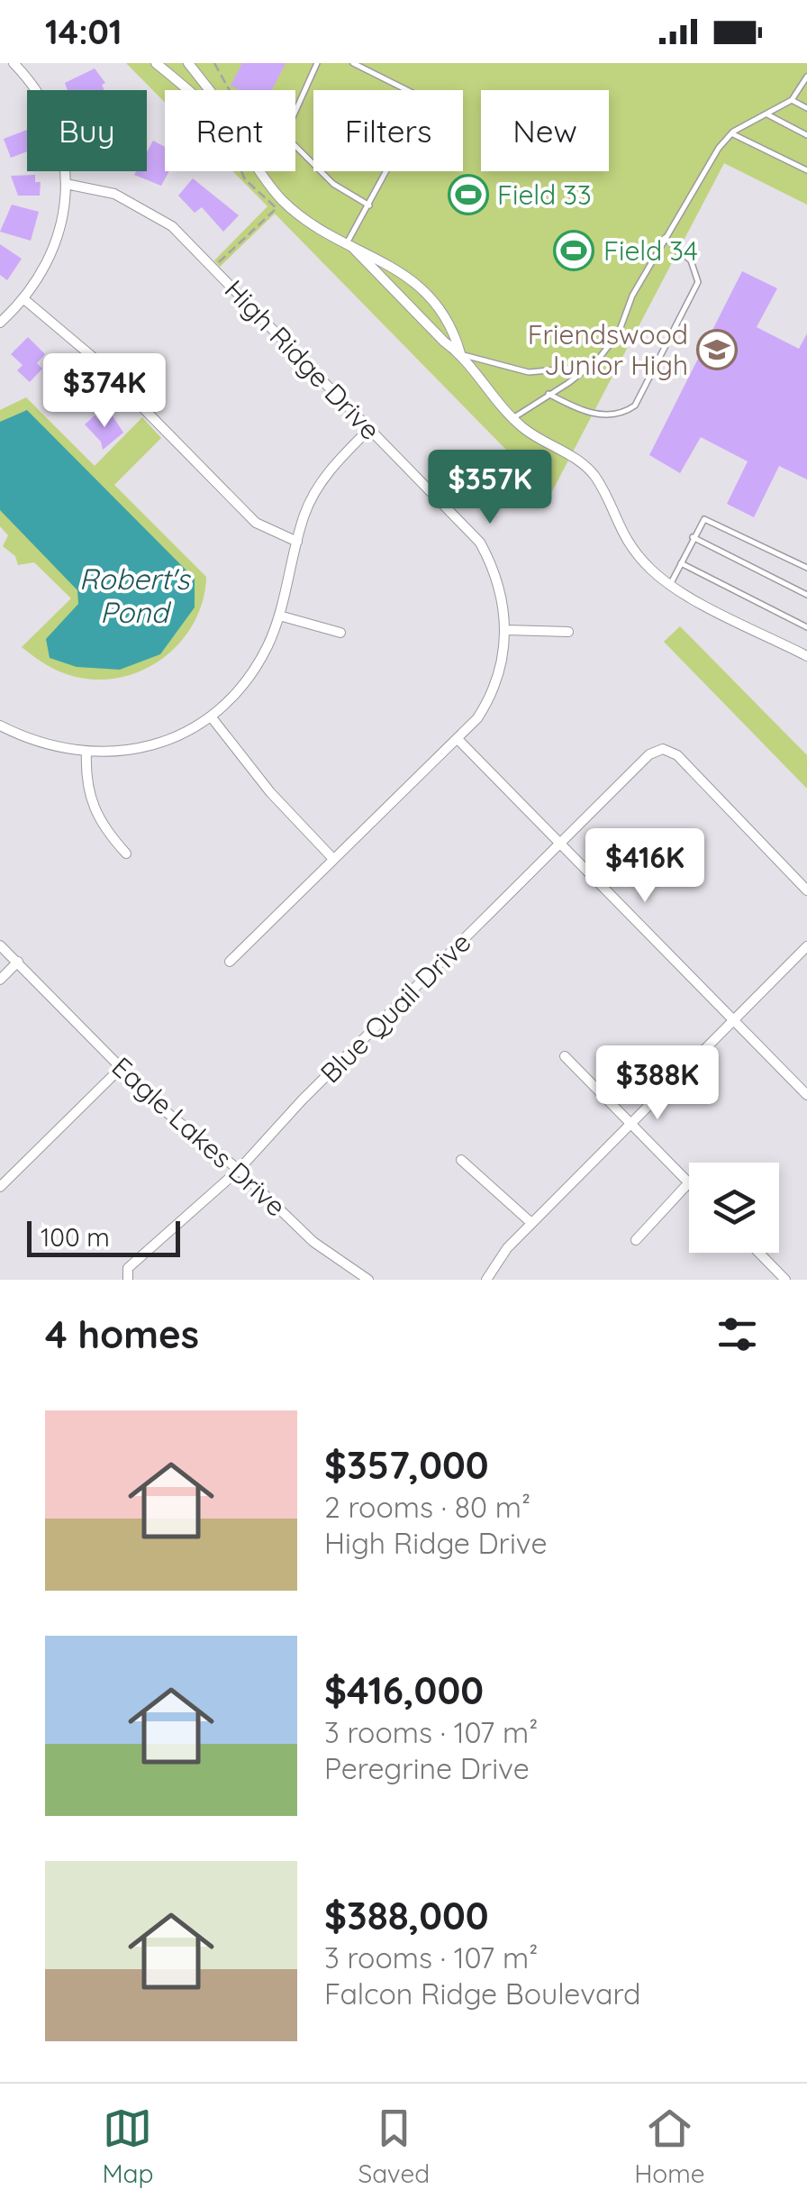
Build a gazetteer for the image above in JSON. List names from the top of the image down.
{
  "streets": {
    "street": ["High Ridge Drive", "Blue Quail Drive", "Eagle Lakes Drive"]
  },
  "crossings": [
    ["Blue Quail Drive", "Eagle Lakes Drive"]
  ],
  "water": ["Robert's Pond"],
  "places": {
    "sports": ["Field 33", "Field 34"],
    "school or university": ["Friendswood Junior High"]
  },
  "scale_bar": "100 m",
  "page": {
    "status": "14:01",
    "chip": [
      "Buy",
      "Rent",
      "Filters",
      "New"
    ],
    "price": [
      "$374K",
      "$357K",
      "$416K",
      "$388K"
    ],
    "scale": "100 m",
    "heading": "4 homes",
    "list": [
      {
        "name": "$357,000",
        "note": "2 rooms · 80 m² · High Ridge Drive"
      },
      {
        "name": "$416,000",
        "note": "3 rooms · 107 m² · Peregrine Drive"
      },
      {
        "name": "$388,000",
        "note": "3 rooms · 107 m² · Falcon Ridge Boulevard"
      }
    ],
    "tabs": ["Map", "Saved", "Home"]
  }
}
